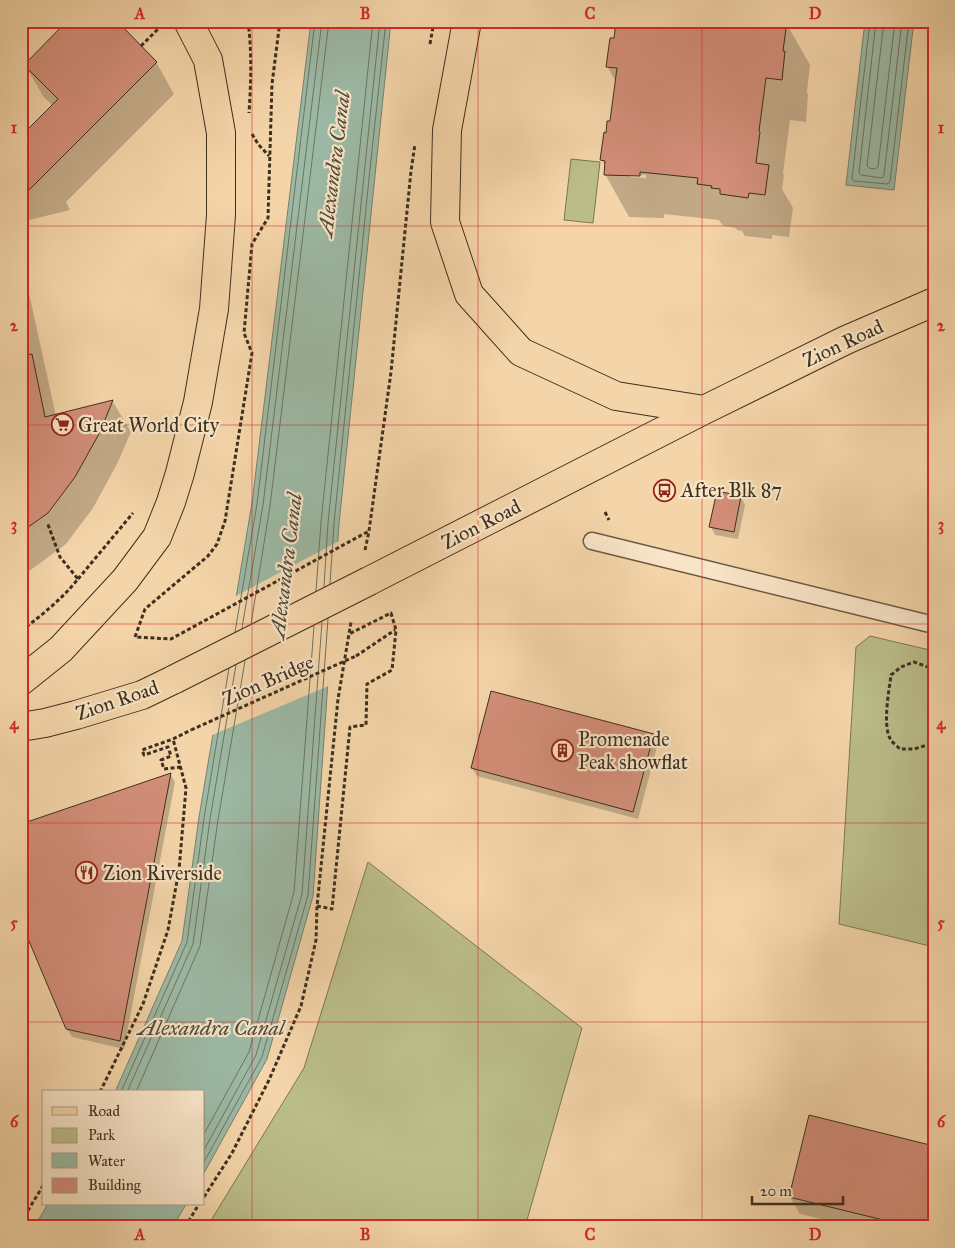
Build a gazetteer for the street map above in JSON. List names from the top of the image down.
{
  "streets": {
    "main road": ["Zion Road"],
    "path": ["Zion Bridge"]
  },
  "water": ["Alexandra Canal"],
  "places": {
    "supermarket": ["Great World City"],
    "bus stop": ["After Blk 87"],
    "building": ["Promenade Peak showflat"],
    "restaurant": ["Zion Riverside"]
  },
  "legend": [
    "Road",
    "Park",
    "Water",
    "Building"
  ],
  "scale_bar": "20 m",
  "grid": {
    "columns": [
      "A",
      "B",
      "C",
      "D"
    ],
    "rows": [
      "1",
      "2",
      "3",
      "4",
      "5",
      "6"
    ]
  }
}
